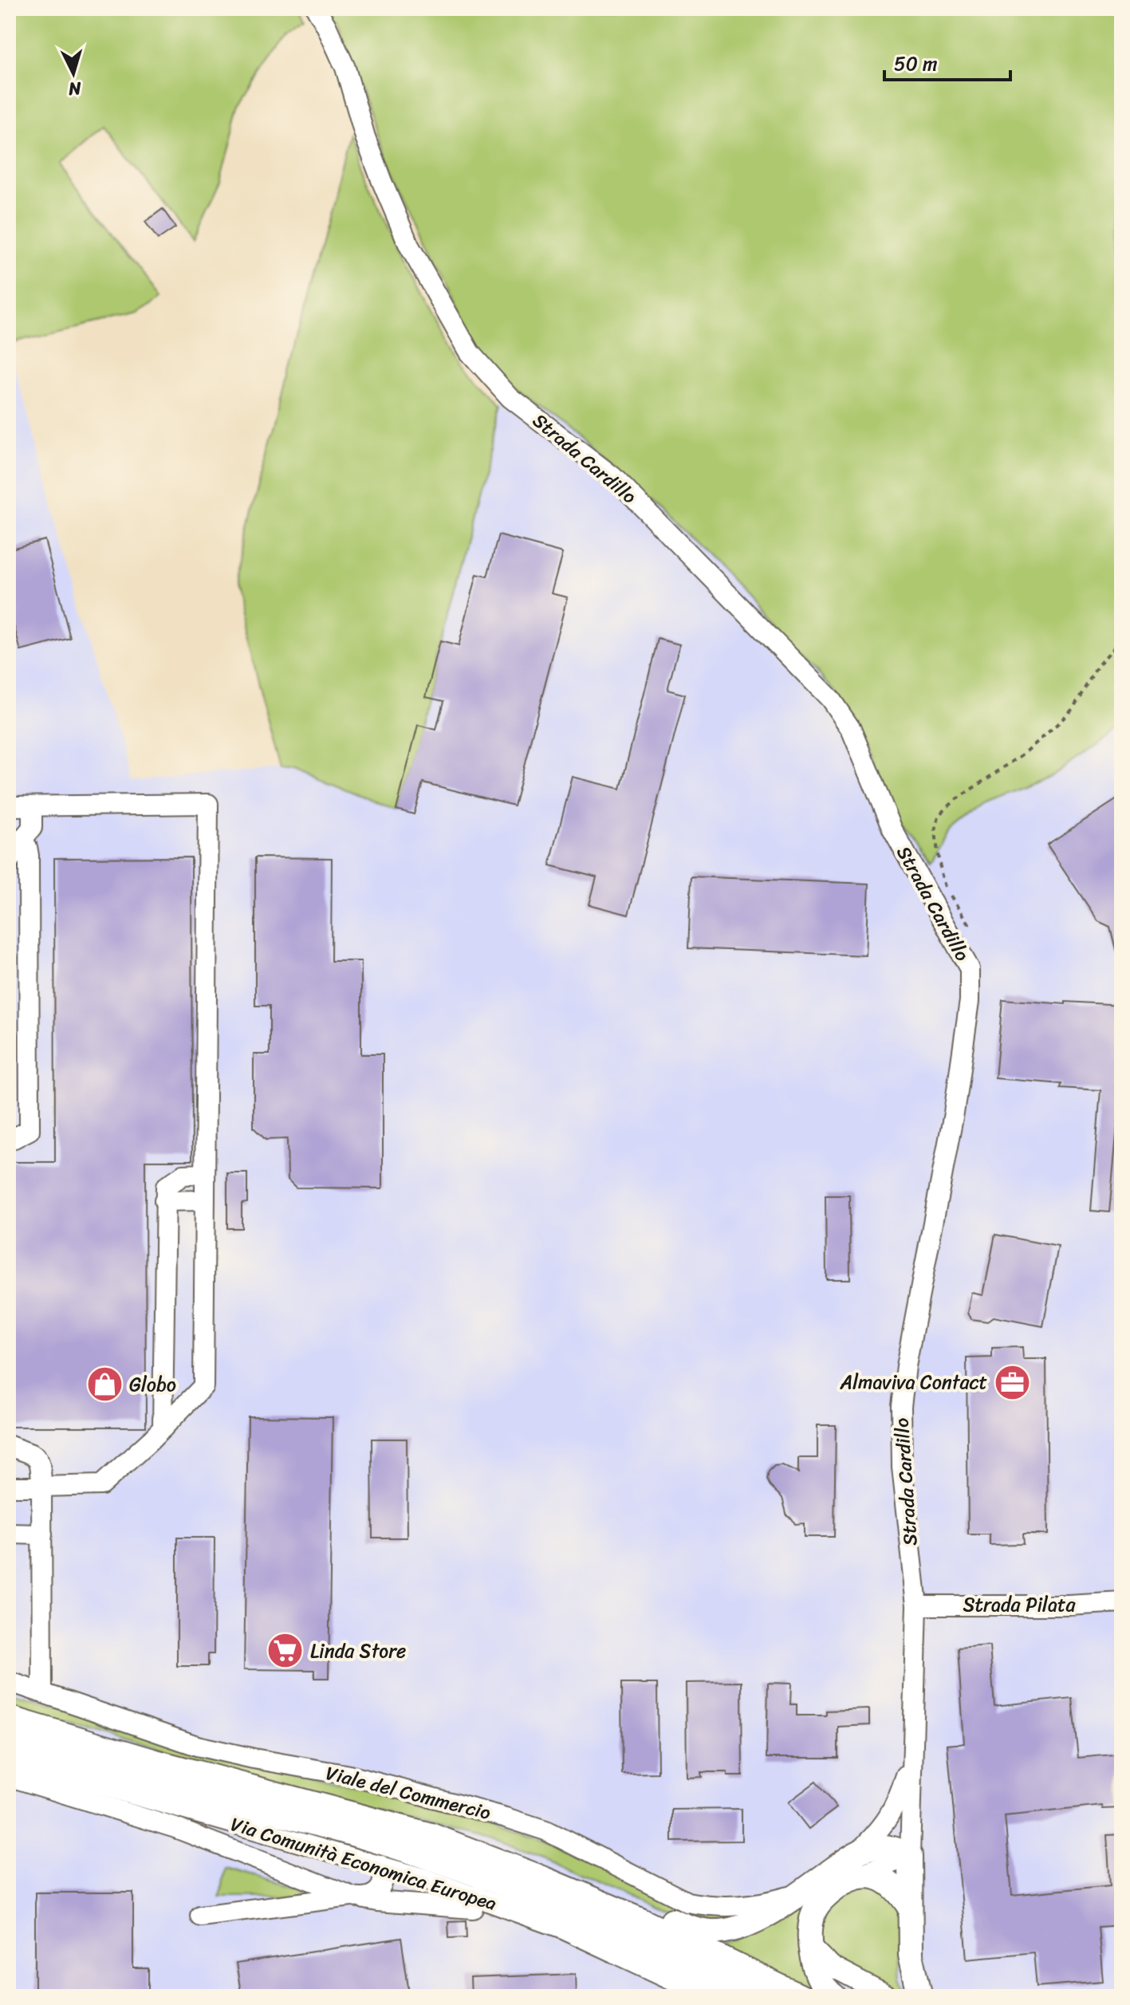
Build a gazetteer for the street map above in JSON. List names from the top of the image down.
{
  "streets": {
    "main road": ["Strada Cardillo"],
    "street": ["Strada Pilata", "Viale del Commercio", "Via Comunità Economica Europea"]
  },
  "crossings": [
    ["Strada Cardillo", "Strada Pilata"]
  ],
  "places": {
    "office": ["Almaviva Contact"],
    "shop": ["Globo"],
    "supermarket": ["Linda Store"]
  },
  "scale_bar": "50 m",
  "north": "bottom"
}
